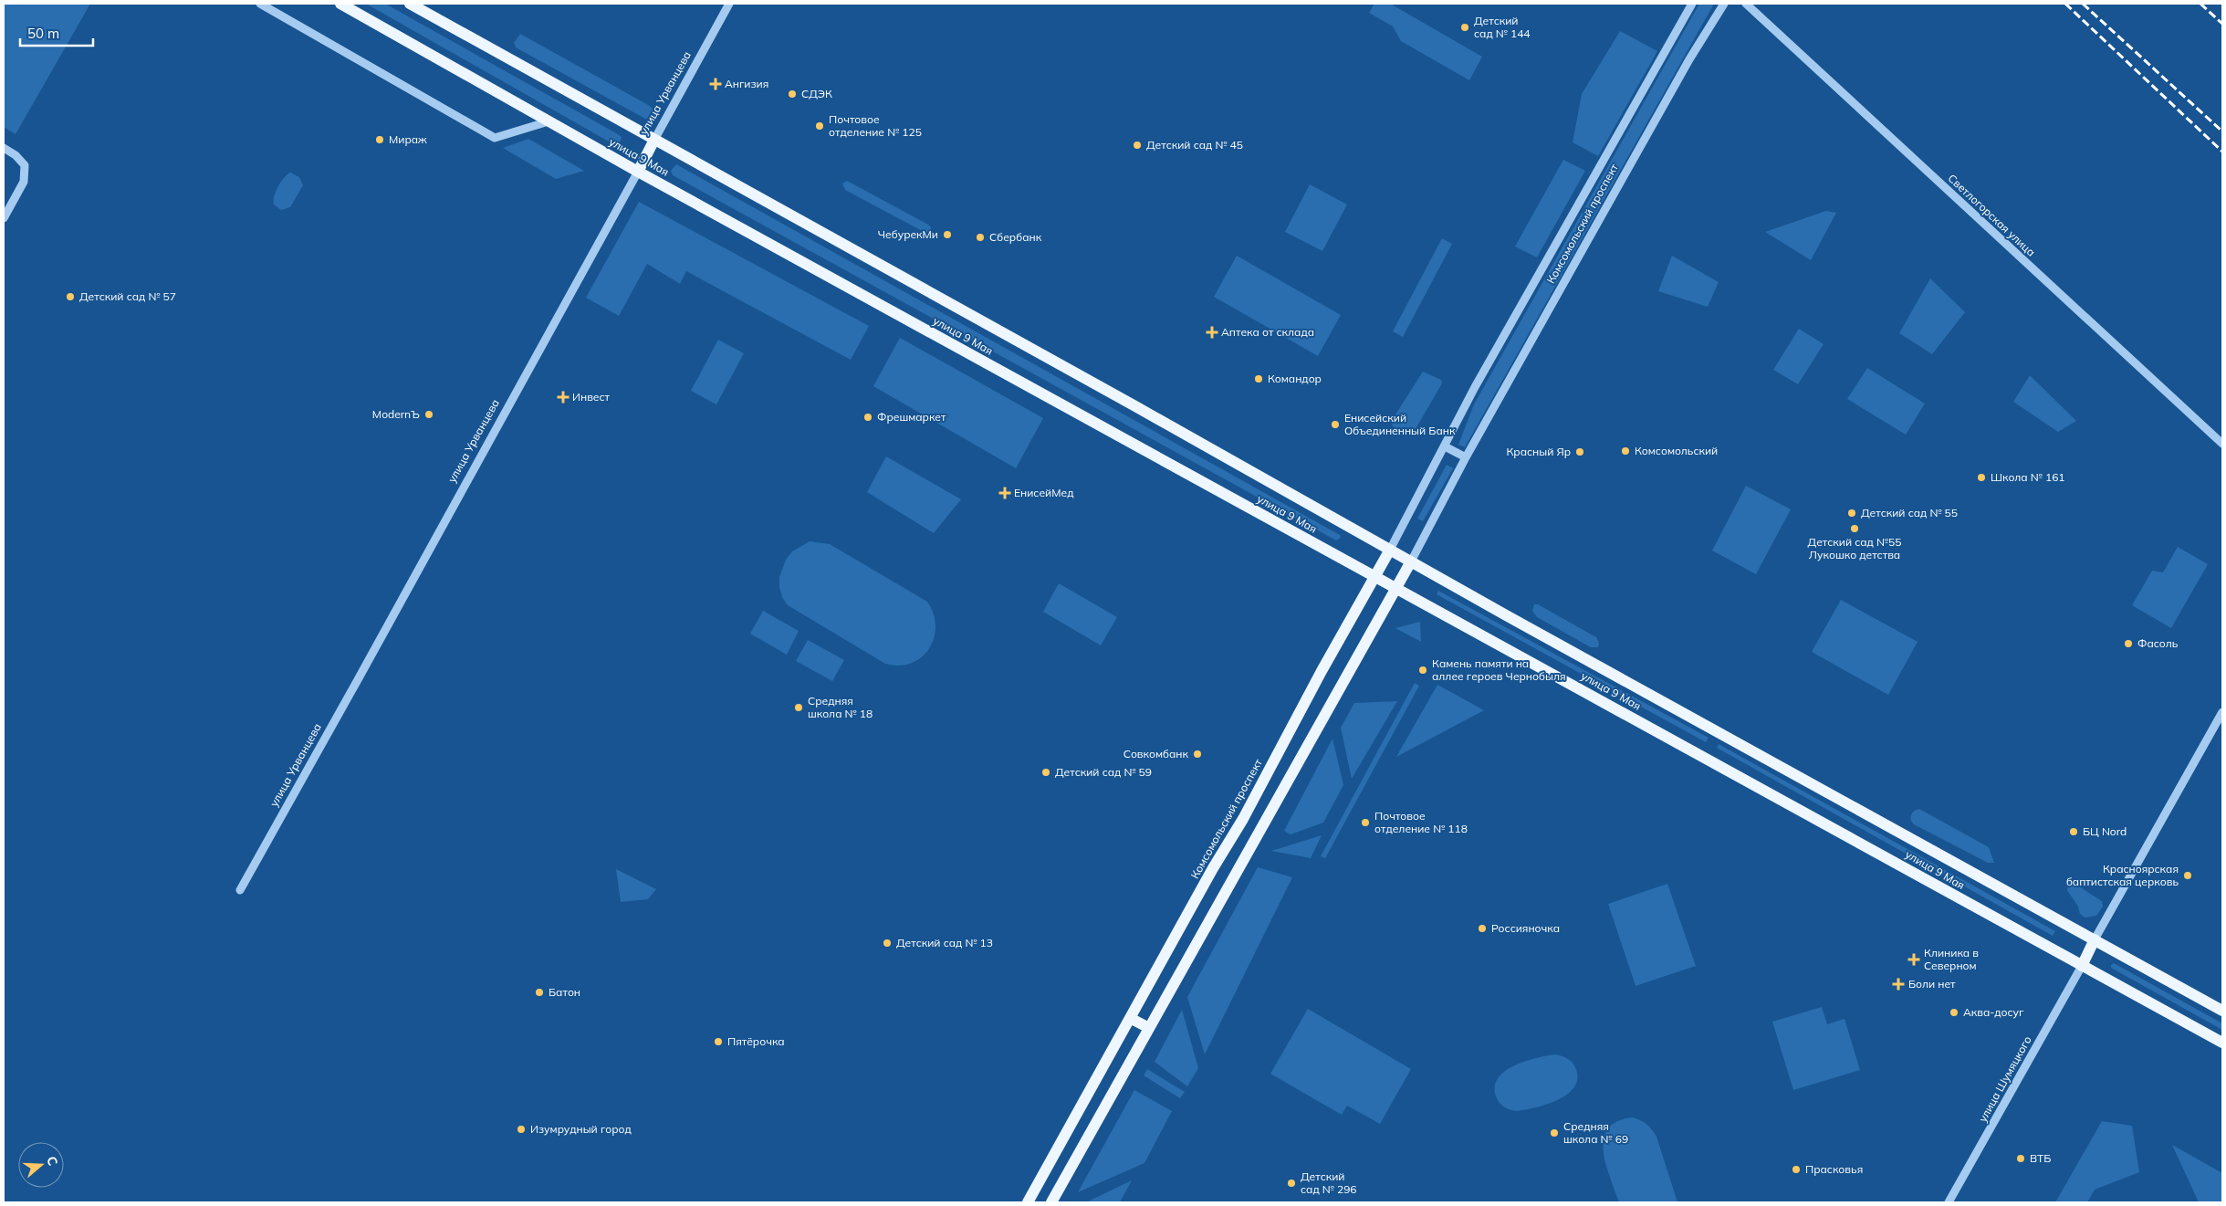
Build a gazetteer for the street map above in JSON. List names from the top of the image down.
{
  "streets": {
    "main road": ["улица Урванцева", "улица 9 Мая", "Комсомольский проспект"],
    "street": ["Светлогорская улица", "улица Шумяцкого"]
  },
  "crossings": [
    ["улица Урванцева", "улица 9 Мая"],
    ["улица 9 Мая", "Комсомольский проспект"],
    ["улица 9 Мая", "улица Шумяцкого"]
  ],
  "places": {
    "other": [
      "Детский сад № 144",
      "СДЭК",
      "Почтовое отделение № 125",
      "Мираж",
      "Детский сад № 45",
      "ЧебурекМи",
      "Сбербанк",
      "Детский сад № 57",
      "Командор",
      "ModernЪ",
      "Фрешмаркет",
      "Енисейский Объединенный Банк",
      "Комсомольский",
      "Красный Яр",
      "Школа № 161",
      "Детский сад № 55",
      "Детский сад №55 Лукошко детства",
      "Фасоль",
      "Камень памяти на аллее героев Чернобыля",
      "Средняя школа № 18",
      "Совкомбанк",
      "Детский сад № 59",
      "Почтовое отделение № 118",
      "БЦ Nord",
      "Красноярская баптистская церковь",
      "Россияночка",
      "Детский сад № 13",
      "Батон",
      "Аква-досуг",
      "Пятёрочка",
      "Изумрудный город",
      "Средняя школа № 69",
      "ВТБ",
      "Прасковья",
      "Детский сад № 296"
    ],
    "health": [
      "Ангизия",
      "Аптека от склада",
      "Инвест",
      "ЕнисейМед",
      "Клиника в Северном",
      "Боли нет"
    ]
  },
  "scale_bar": "50 m",
  "north": "right"
}
